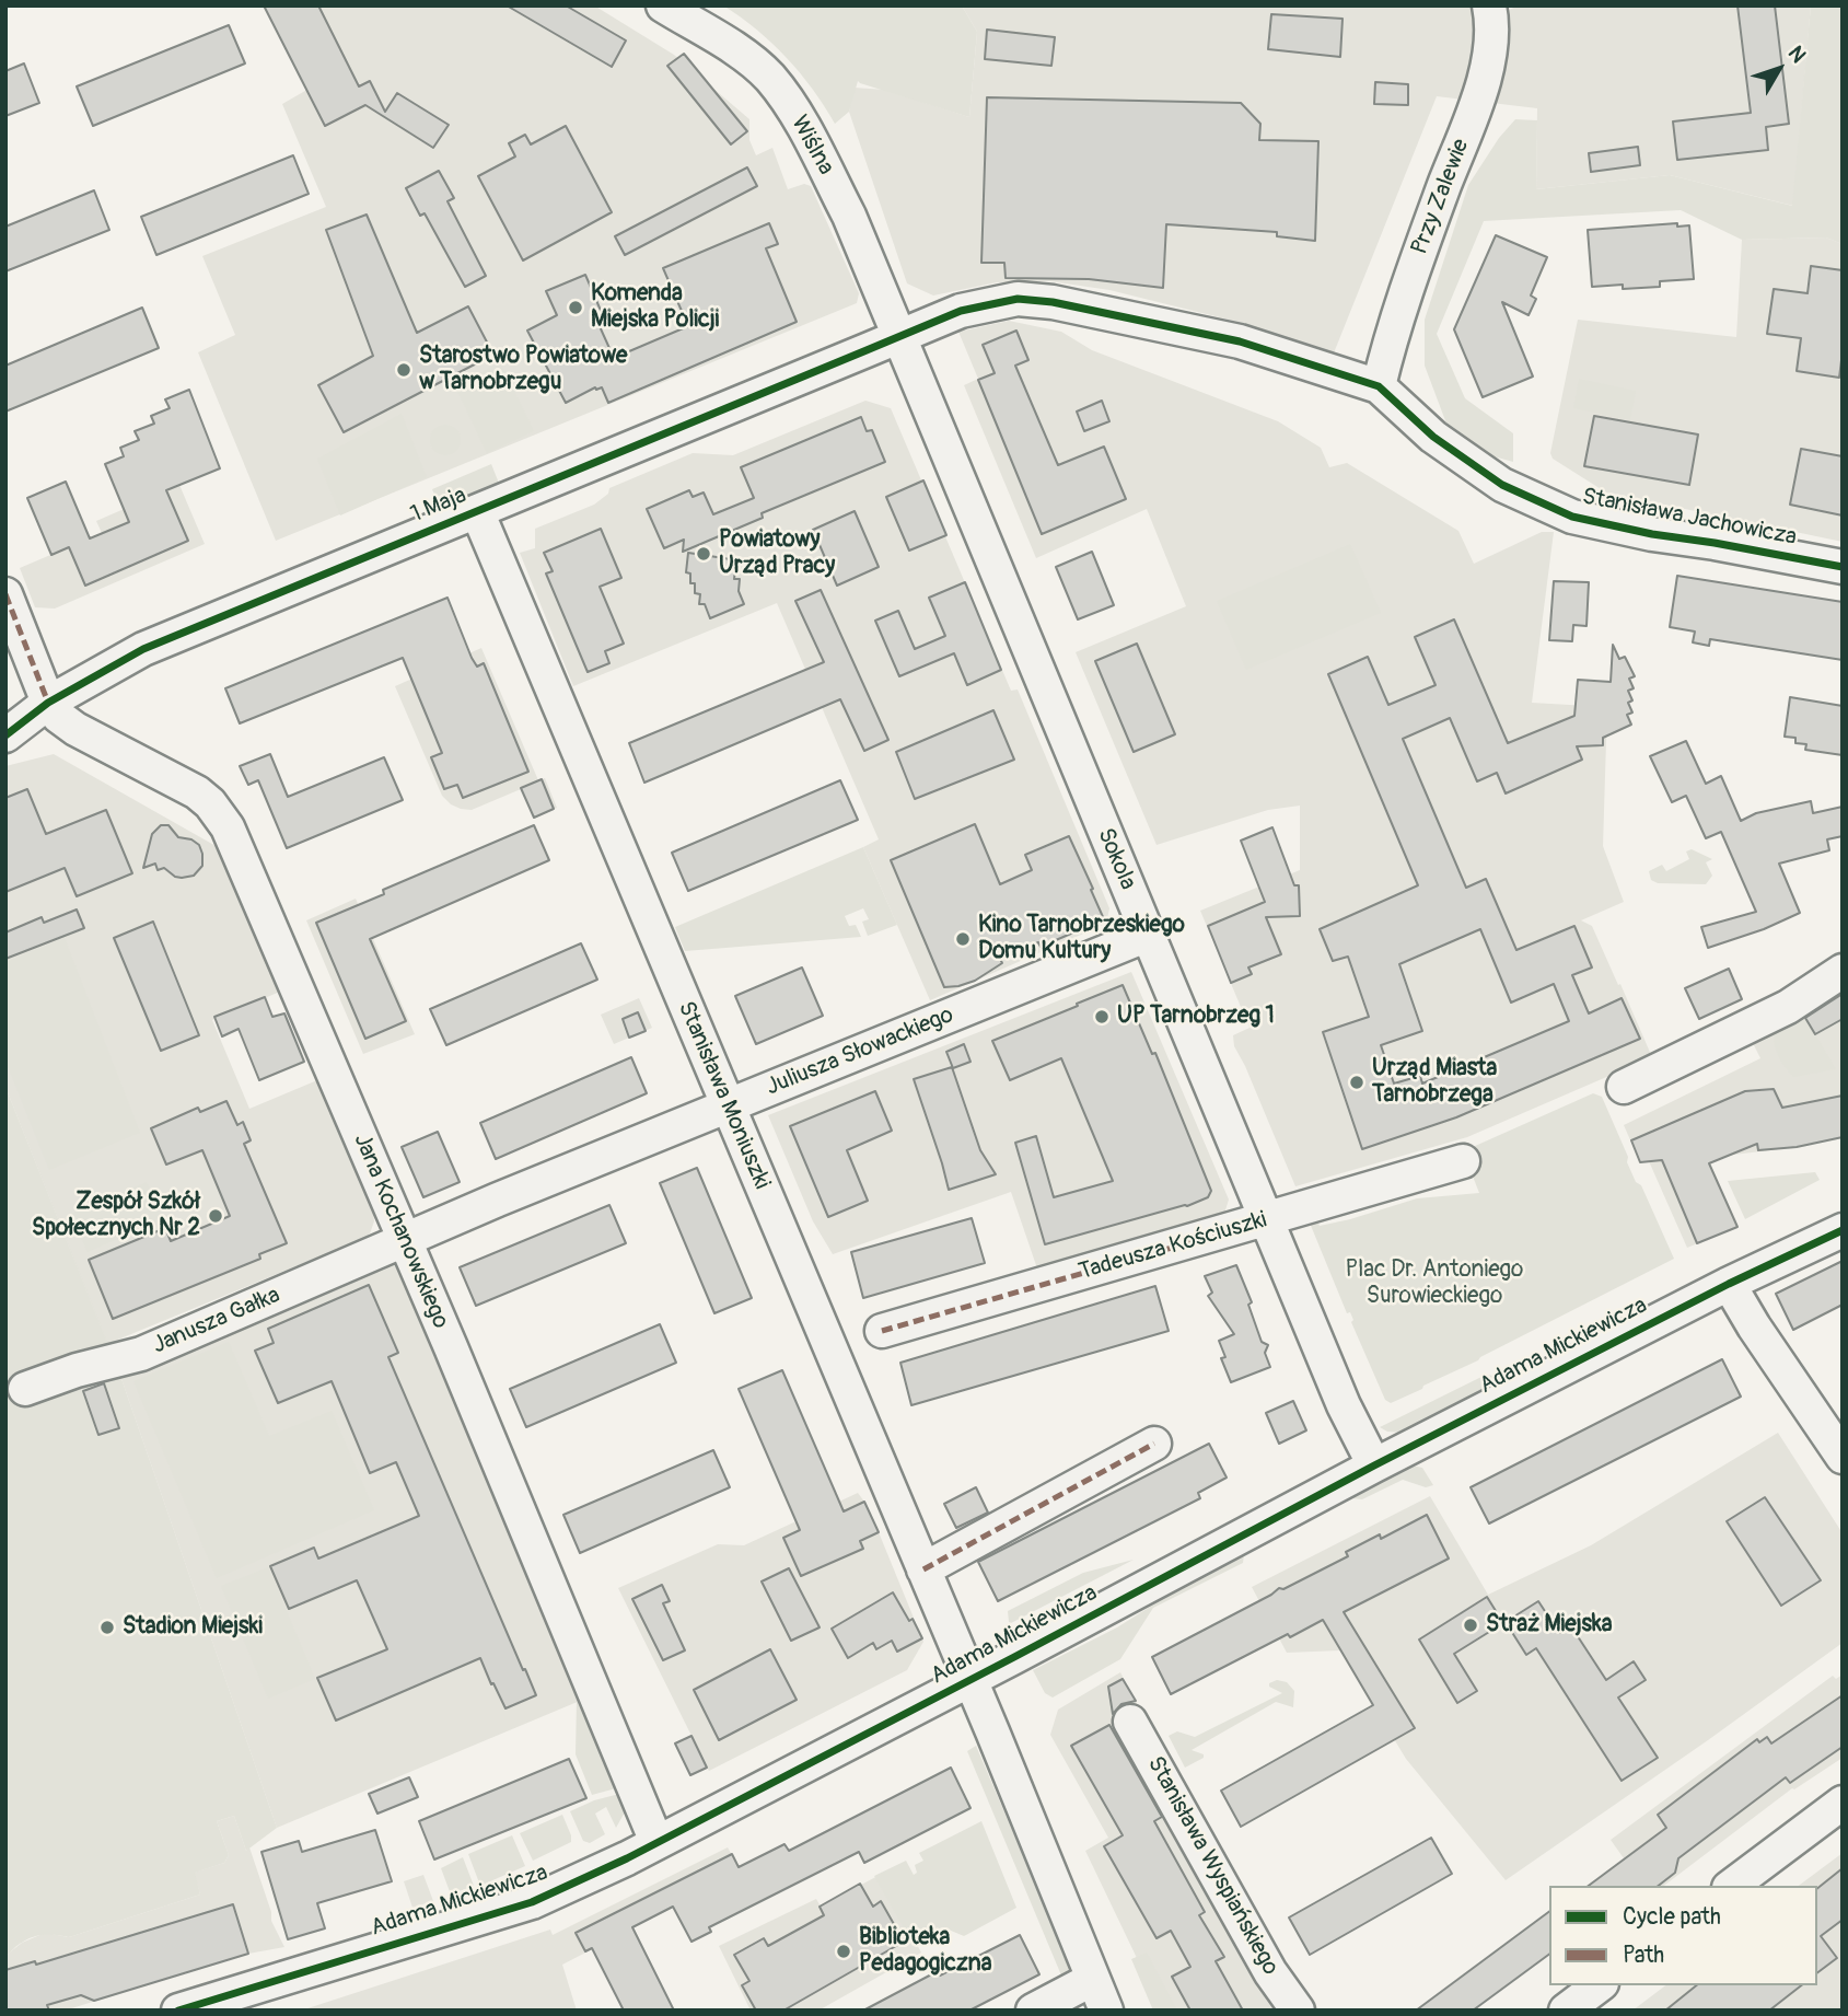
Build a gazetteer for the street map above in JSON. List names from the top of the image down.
{
  "streets": {
    "street": [
      "Wiślna",
      "Przy Zalewie",
      "1 Maja",
      "Stanisława Jachowicza",
      "Sokola",
      "Juliusza Słowackiego",
      "Stanisława Moniuszki",
      "Jana Kochanowskiego",
      "Tadeusza Kościuszki",
      "Janusza Gałka",
      "Adama Mickiewicza",
      "Stanisława Wyspiańskiego"
    ]
  },
  "crossings": [
    ["Wiślna", "1 Maja"],
    ["Wiślna", "Stanisława Jachowicza"],
    ["Wiślna", "Sokola"],
    ["Przy Zalewie", "Stanisława Jachowicza"],
    ["1 Maja", "Stanisława Jachowicza"],
    ["1 Maja", "Sokola"],
    ["1 Maja", "Stanisława Moniuszki"],
    ["1 Maja", "Jana Kochanowskiego"],
    ["Stanisława Jachowicza", "Sokola"],
    ["Sokola", "Juliusza Słowackiego"],
    ["Sokola", "Tadeusza Kościuszki"],
    ["Sokola", "Adama Mickiewicza"],
    ["Juliusza Słowackiego", "Stanisława Moniuszki"],
    ["Juliusza Słowackiego", "Jana Kochanowskiego"],
    ["Juliusza Słowackiego", "Janusza Gałka"],
    ["Stanisława Moniuszki", "Adama Mickiewicza"],
    ["Jana Kochanowskiego", "Janusza Gałka"],
    ["Jana Kochanowskiego", "Adama Mickiewicza"]
  ],
  "parks": ["Plac Dr. Antoniego Surowieckiego"],
  "places": [
    "Komenda Miejska Policji",
    "Starostwo Powiatowe w Tarnobrzegu",
    "Powiatowy Urząd Pracy",
    "Kino Tarnobrzeskiego Domu Kultury",
    "UP Tarnobrzeg 1",
    "Urząd Miasta Tarnobrzega",
    "Zespół Szkół Społecznych Nr 2",
    "Straż Miejska",
    "Stadion Miejski",
    "Biblioteka Pedagogiczna"
  ],
  "legend": ["Cycle path", "Path"],
  "north": "top right"
}
